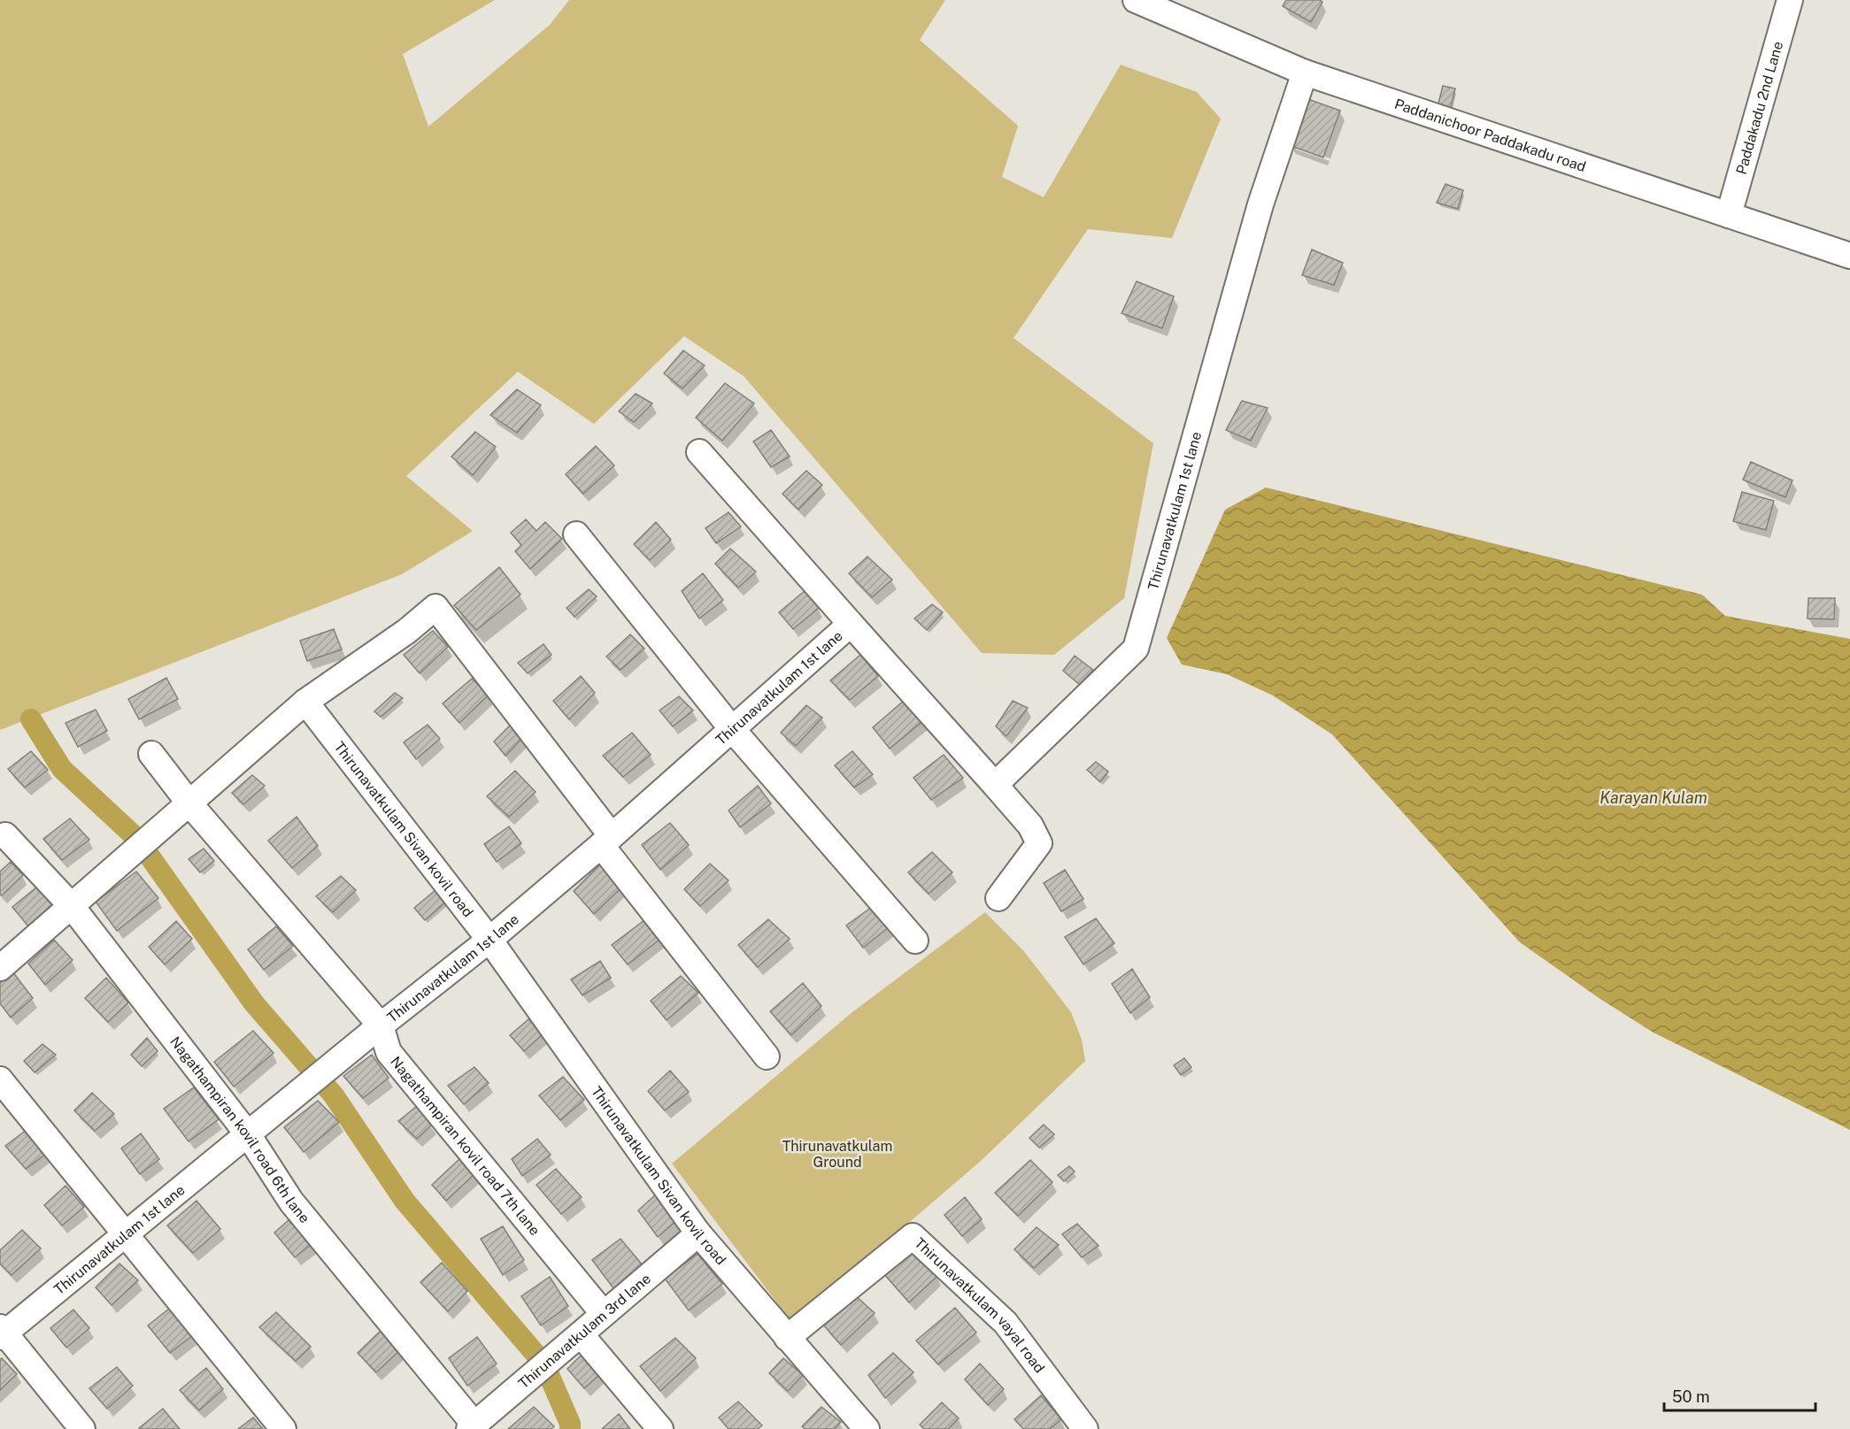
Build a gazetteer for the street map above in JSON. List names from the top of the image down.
{
  "streets": {
    "street": [
      "Paddakadu 2nd Lane",
      "Paddanichoor Paddakadu road",
      "Thirunavatkulam 1st lane",
      "Thirunavatkulam Sivan kovil road",
      "Nagathampiran kovil road 6th lane",
      "Nagathampiran kovil road 7th lane",
      "Thirunavatkulam vayal road",
      "Thirunavatkulam 3rd lane"
    ]
  },
  "crossings": [
    ["Paddakadu 2nd Lane", "Paddanichoor Paddakadu road"],
    ["Paddanichoor Paddakadu road", "Thirunavatkulam 1st lane"],
    ["Thirunavatkulam 1st lane", "Thirunavatkulam Sivan kovil road"],
    ["Thirunavatkulam 1st lane", "Nagathampiran kovil road 6th lane"],
    ["Thirunavatkulam 1st lane", "Nagathampiran kovil road 7th lane"],
    ["Thirunavatkulam Sivan kovil road", "Thirunavatkulam vayal road"],
    ["Thirunavatkulam Sivan kovil road", "Thirunavatkulam 3rd lane"],
    ["Nagathampiran kovil road 6th lane", "Thirunavatkulam 3rd lane"],
    ["Nagathampiran kovil road 7th lane", "Thirunavatkulam 3rd lane"]
  ],
  "water": ["Karayan Kulam"],
  "parks": ["Thirunavatkulam Ground"],
  "scale_bar": "50 m"
}
